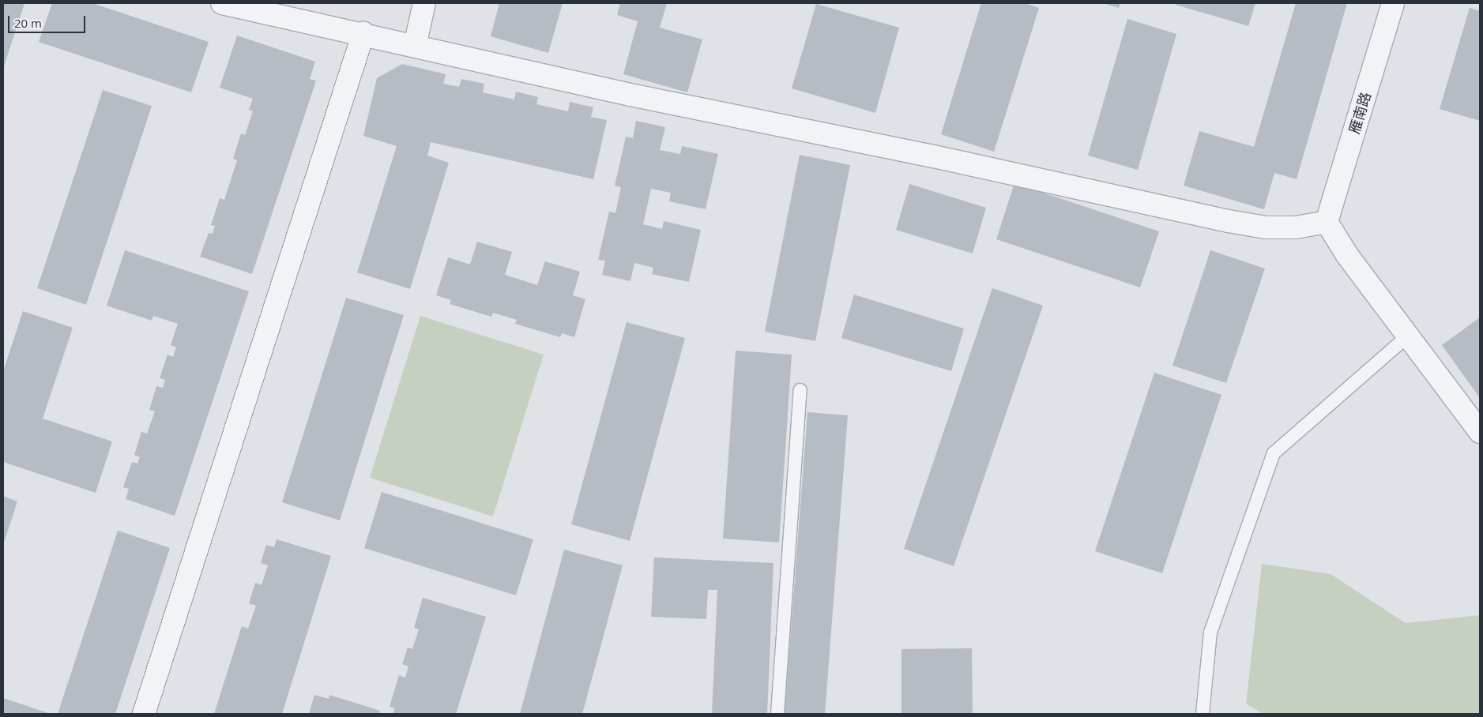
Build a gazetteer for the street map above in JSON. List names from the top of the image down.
{
  "streets": {
    "street": ["雁南路"]
  },
  "scale_bar": "20 m"
}
